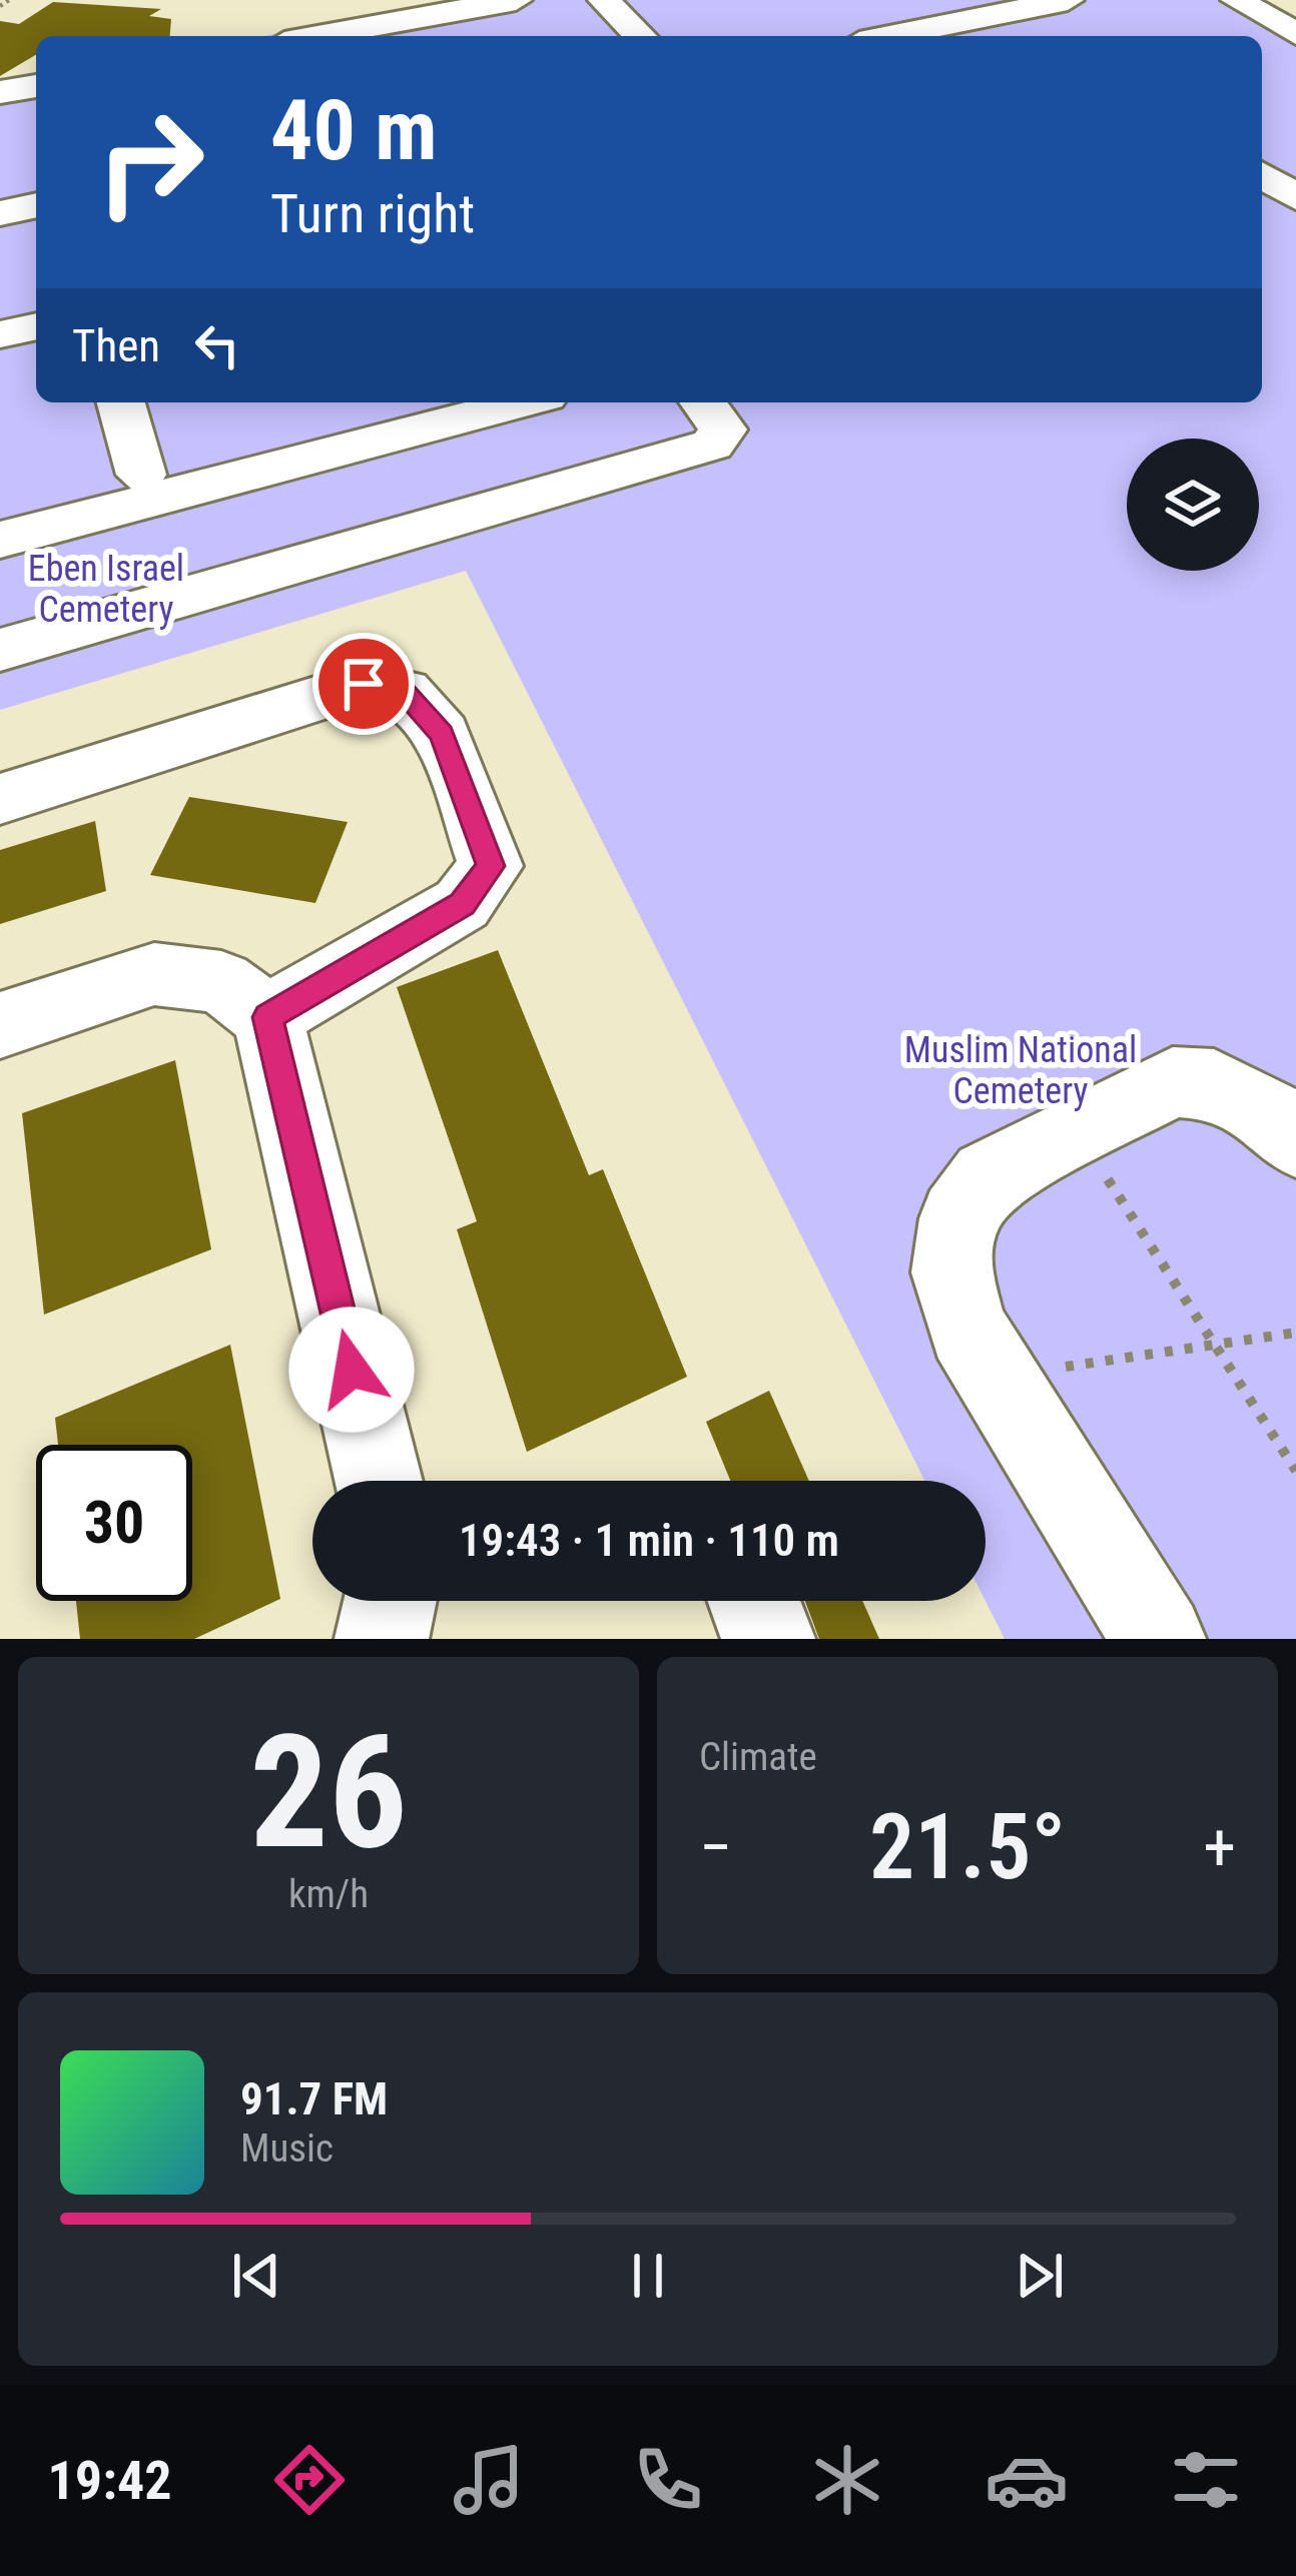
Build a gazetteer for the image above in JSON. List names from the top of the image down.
{
  "parks": ["Eben Israel Cemetery", "Muslim National Cemetery"],
  "page": {
    "turn": ["40 m", "Turn right"],
    "then": "Then",
    "limit": "30",
    "trip": "19:43 · 1 min · 110 m",
    "tile": [
      ["26", "km/h"],
      "Climate"
    ],
    "heat": ["−", "21.5°", "+"],
    "song": ["91.7 FM", "Music"],
    "tabs": "19:42"
  }
}
